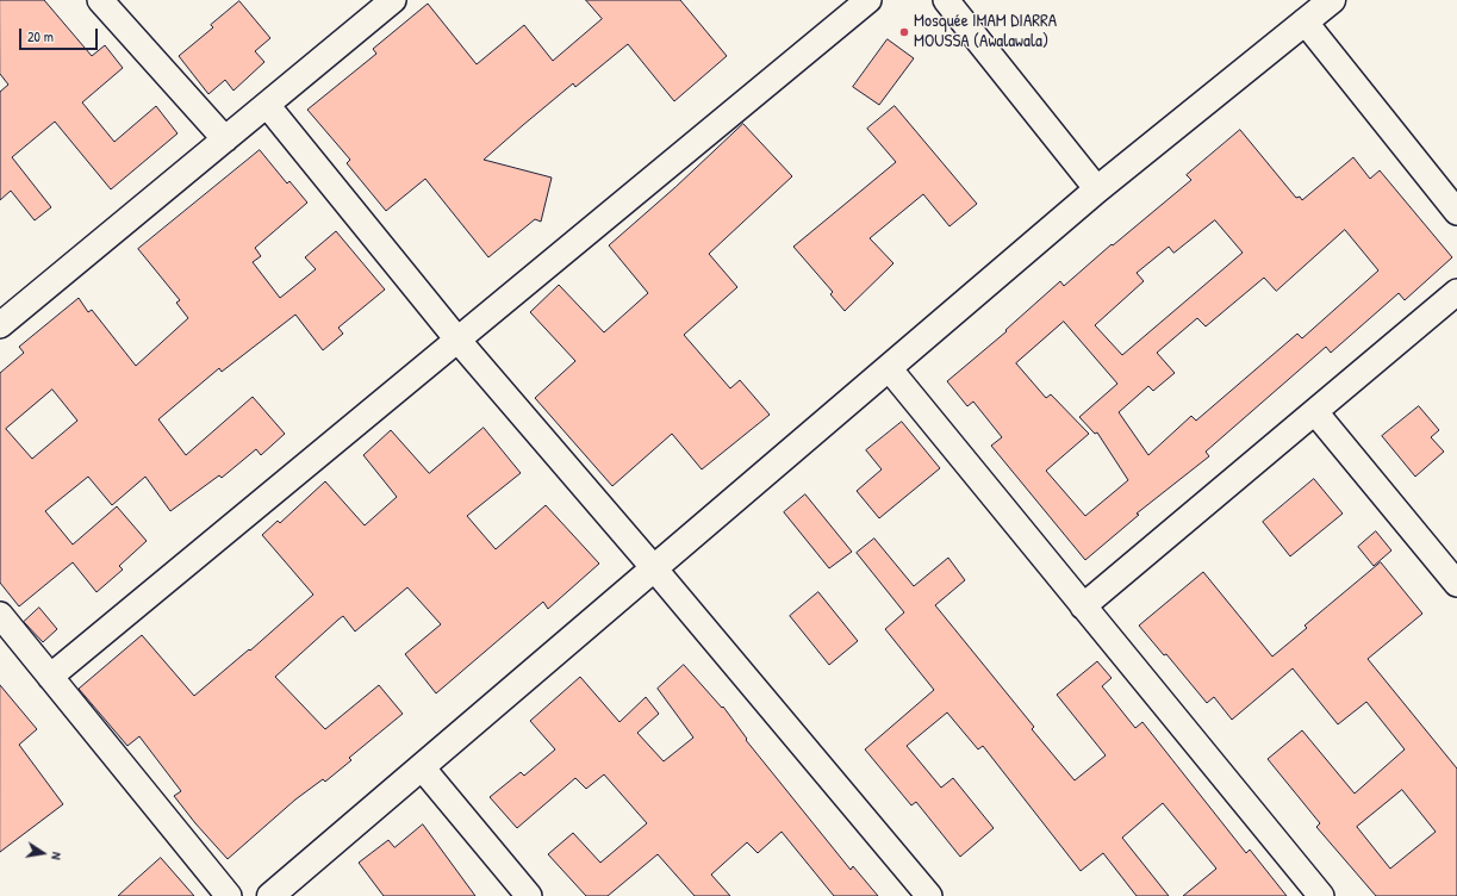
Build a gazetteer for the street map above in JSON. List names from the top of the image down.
{
  "places": ["Mosquée IMAM DIARRA MOUSSA (Awalawala)"],
  "scale_bar": "20 m",
  "north": "right"
}
